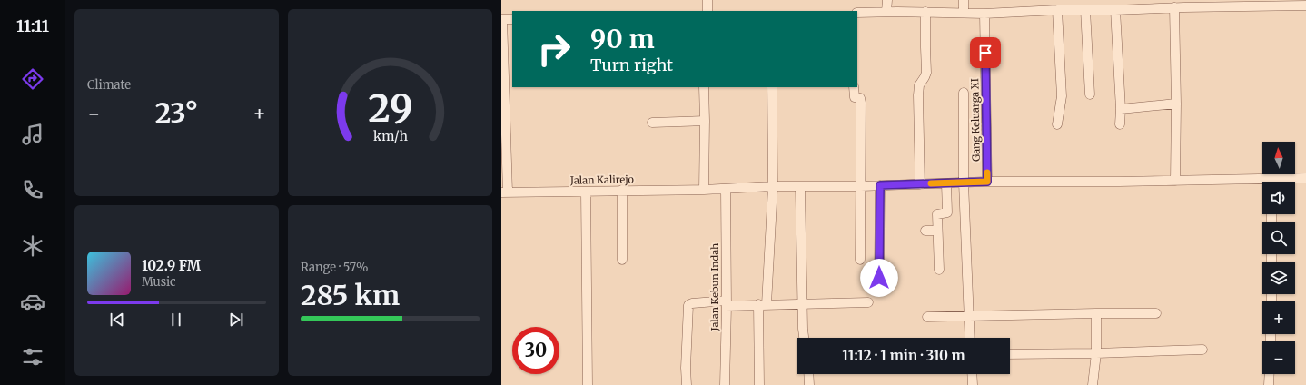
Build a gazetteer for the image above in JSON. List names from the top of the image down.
{
  "streets": {
    "street": ["Gang Keluarga XI", "Jalan Kalirejo", "Jalan Kebun Indah"]
  },
  "crossings": [
    ["Gang Keluarga XI", "Jalan Kalirejo"],
    ["Jalan Kalirejo", "Jalan Kebun Indah"]
  ],
  "north": "top",
  "page": {
    "tabs": "11:11",
    "tile": [
      "Climate",
      ["Range · 57%", "285 km"]
    ],
    "turn": ["90 m", "Turn right"],
    "heat": ["−", "23°", "+"],
    "map_buttons": ["+", "−"],
    "song": ["102.9 FM", "Music"],
    "limit": "30",
    "trip": "11:12 · 1 min · 310 m",
    "gauge": ["29", "km/h"]
  }
}
